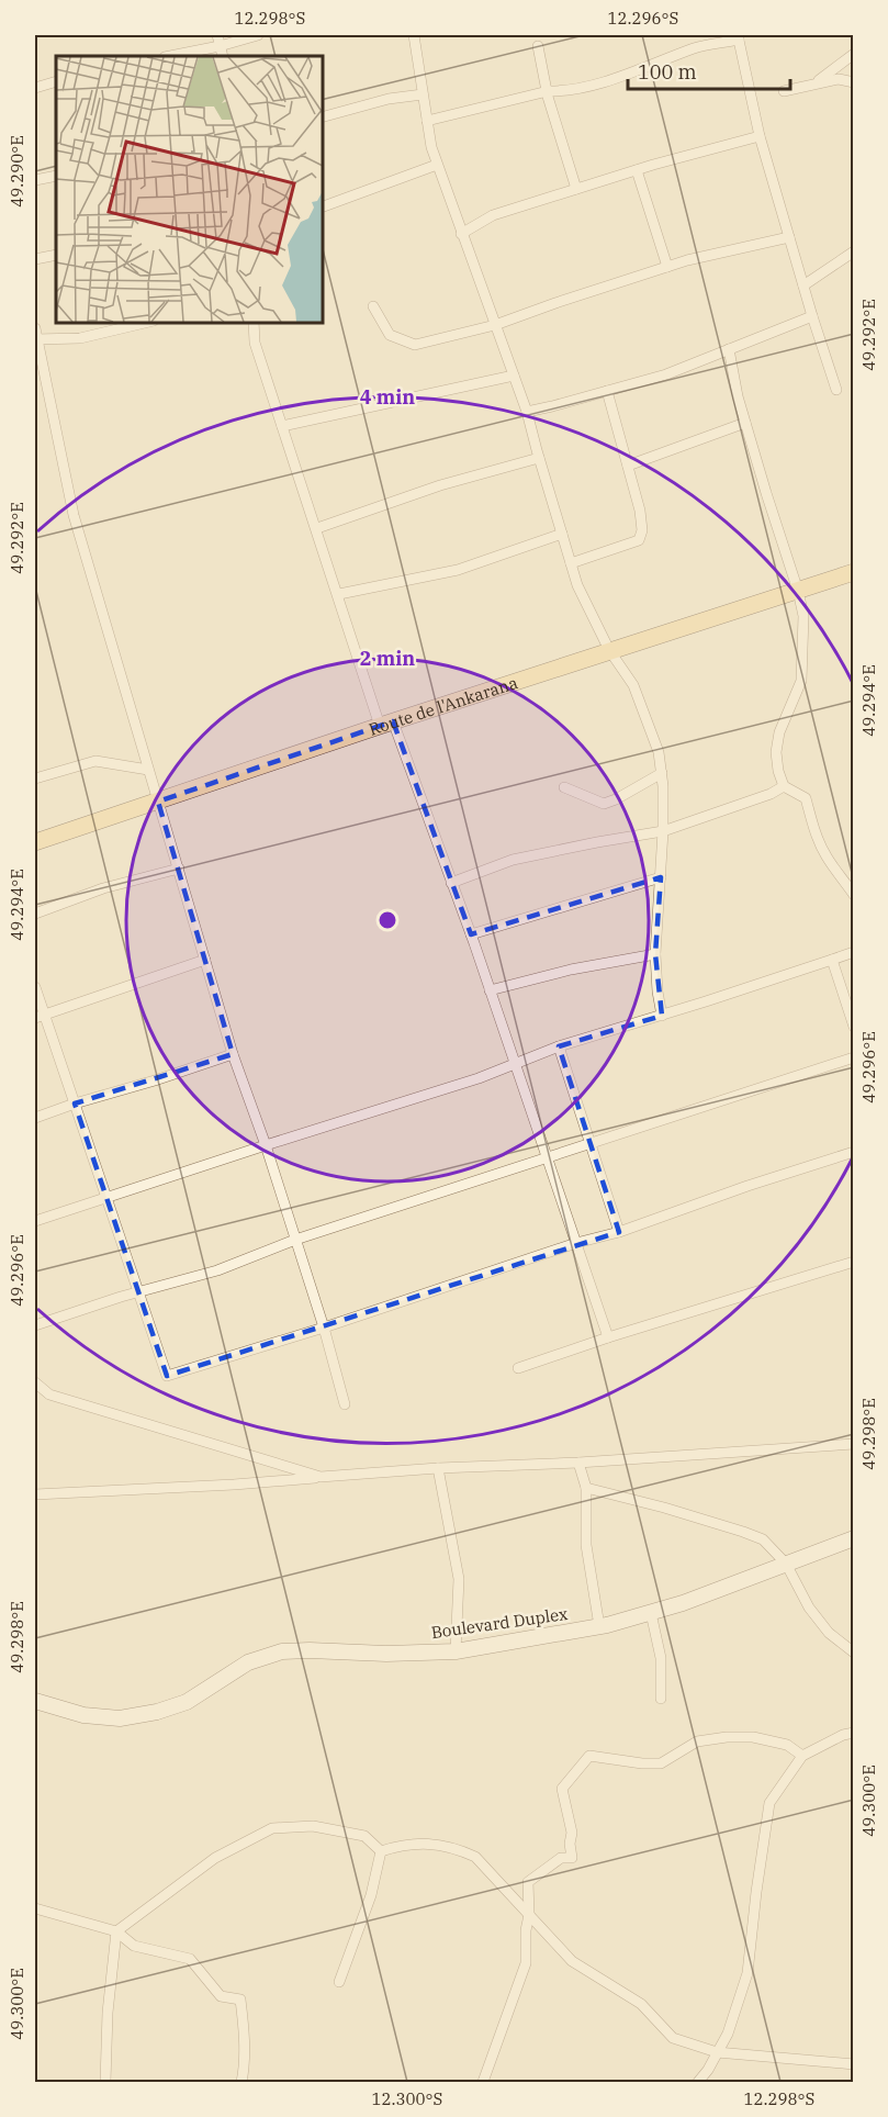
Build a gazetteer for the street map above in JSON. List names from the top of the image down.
{
  "streets": {
    "main road": ["Route de l'Ankarana"],
    "street": ["Boulevard Duplex"]
  },
  "scale_bar": "100 m",
  "coordinates": [
    "12.298°S",
    "12.296°S",
    "49.290°E",
    "49.292°E",
    "49.294°E",
    "49.296°E",
    "49.298°E",
    "49.300°E",
    "12.300°S"
  ],
  "rings": ["4 min", "2 min"]
}
